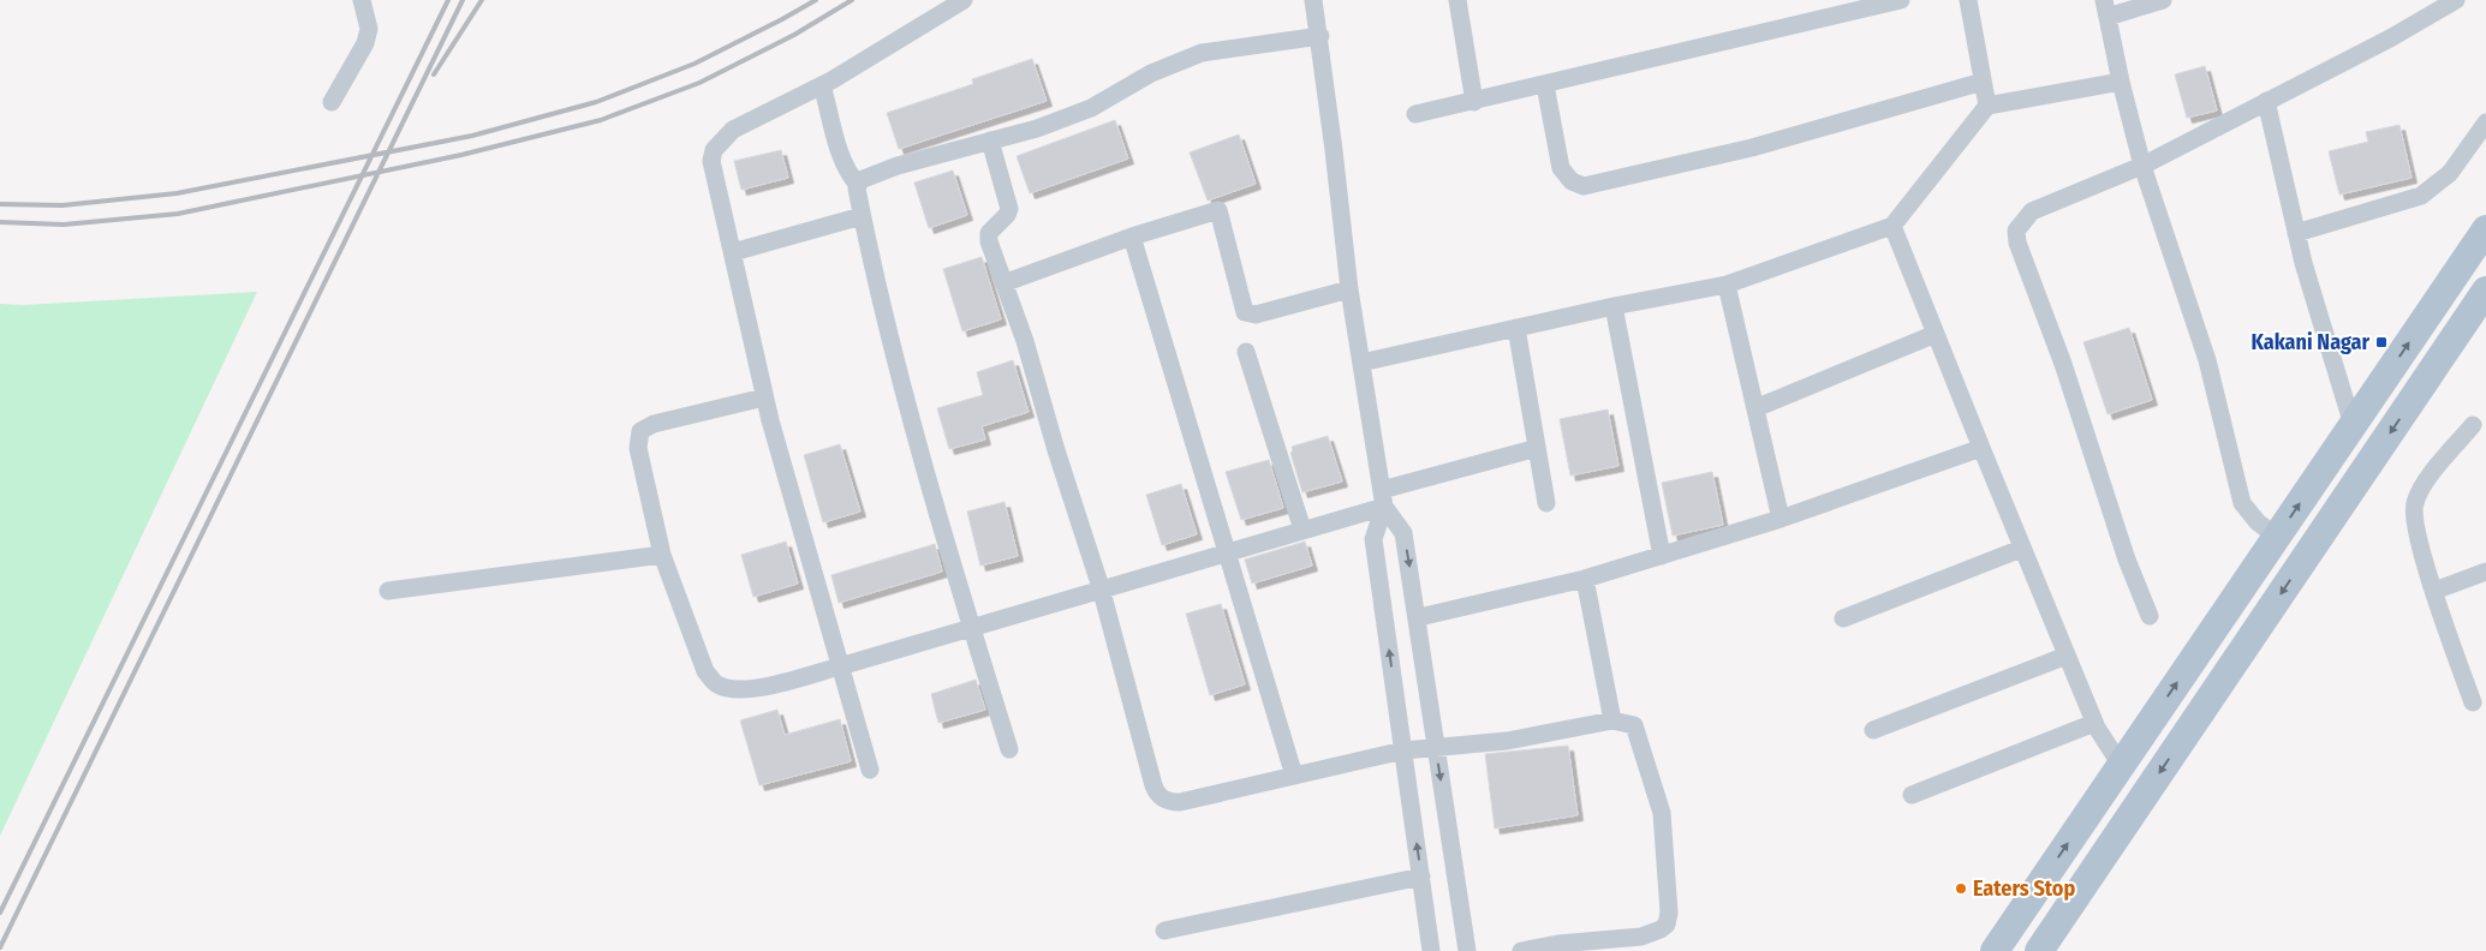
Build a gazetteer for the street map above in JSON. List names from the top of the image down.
{
  "places": {
    "transit": ["Kakani Nagar"],
    "other": ["Eaters Stop"]
  }
}
